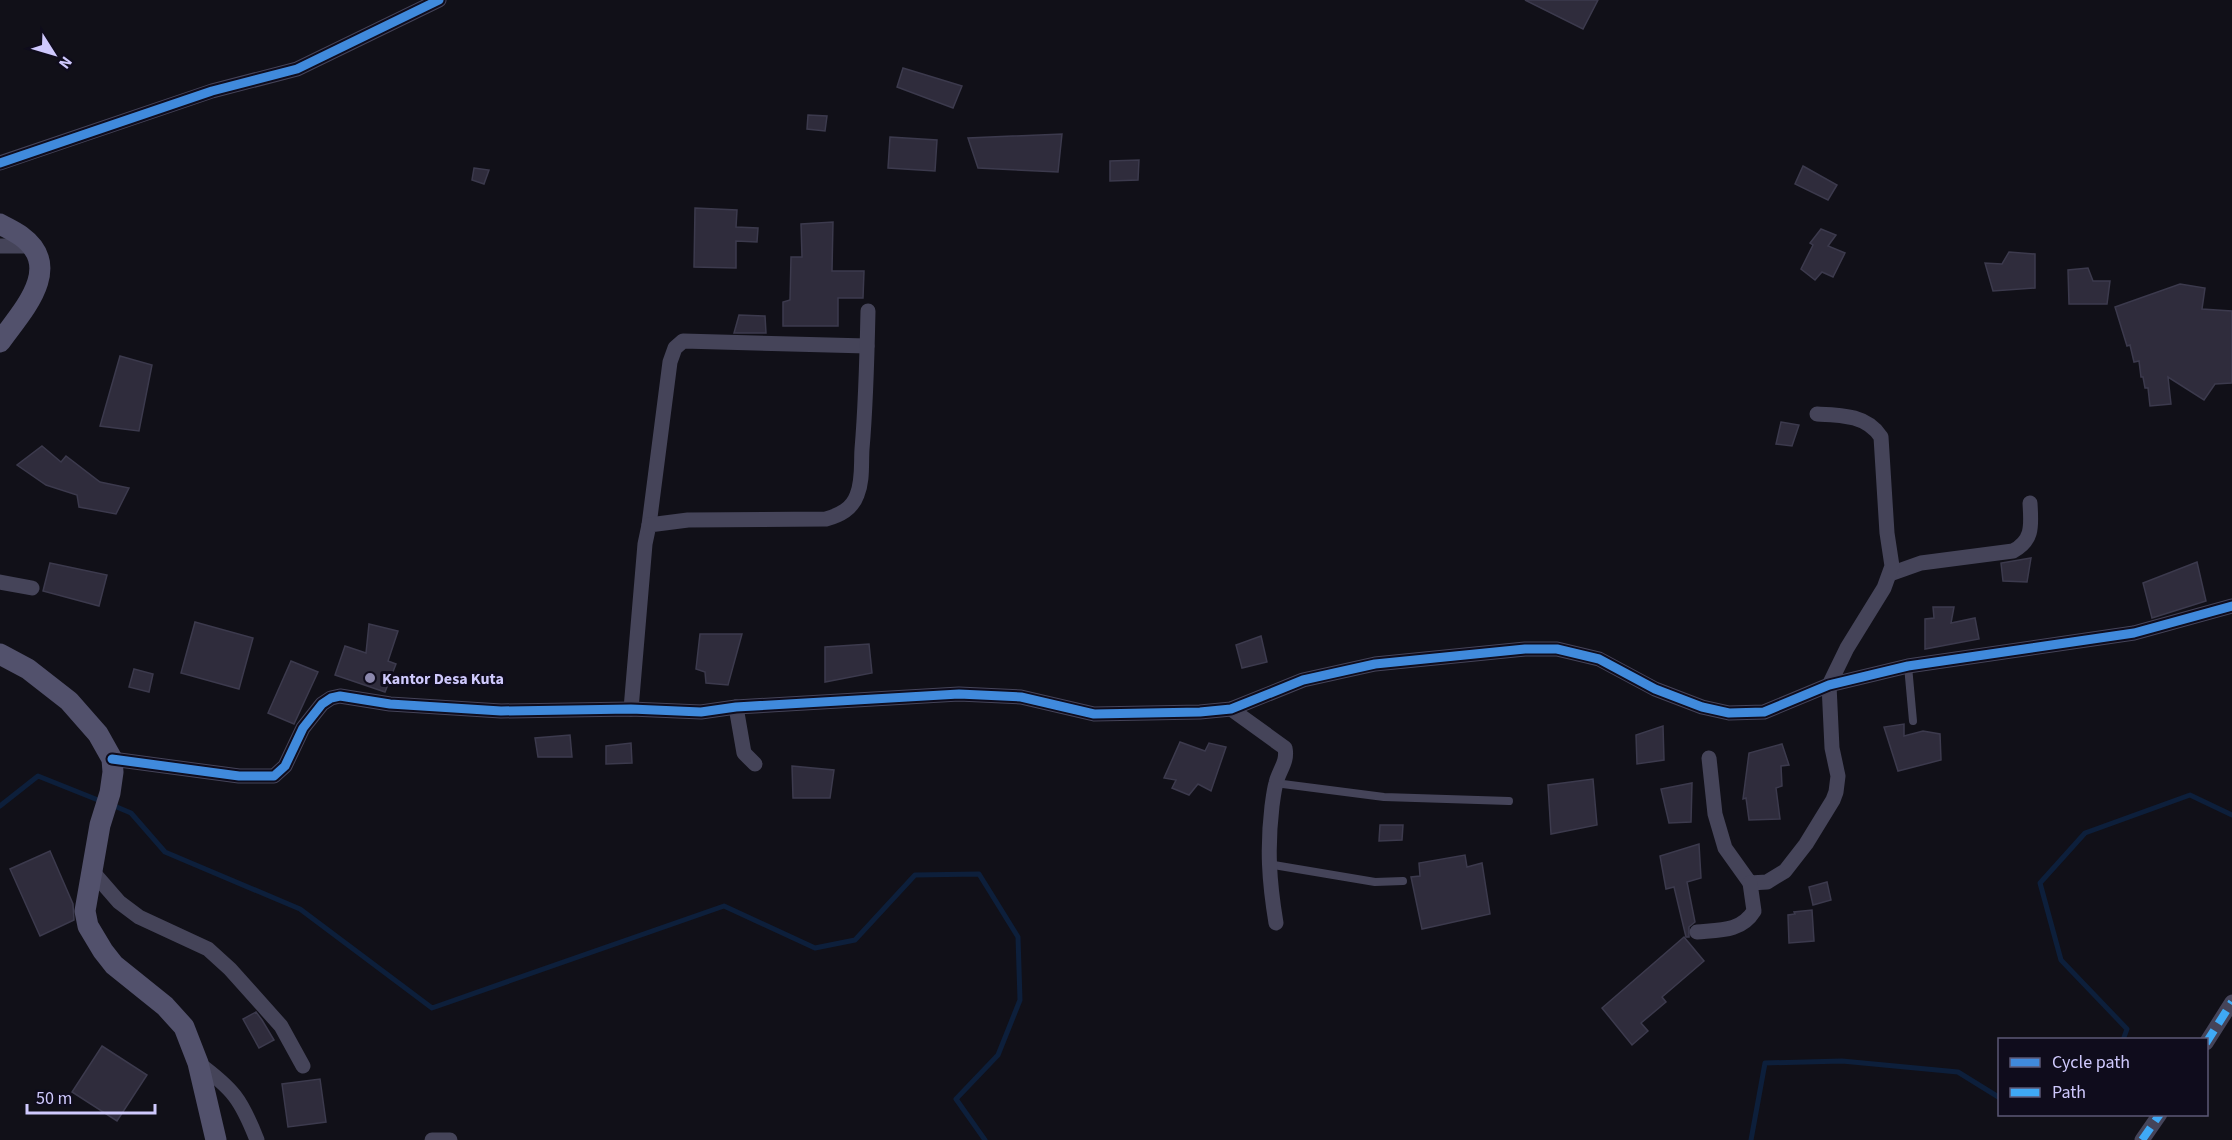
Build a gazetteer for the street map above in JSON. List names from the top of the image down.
{
  "places": ["Kantor Desa Kuta"],
  "legend": ["Cycle path", "Path"],
  "scale_bar": "50 m",
  "north": "bottom right"
}
